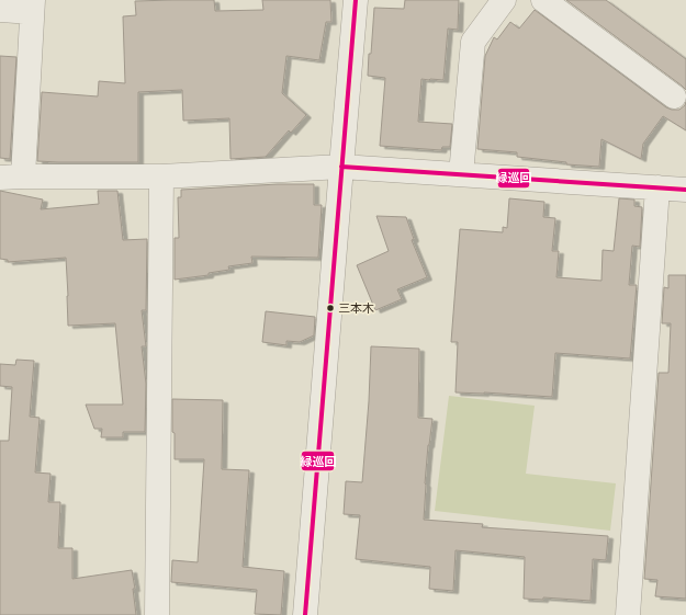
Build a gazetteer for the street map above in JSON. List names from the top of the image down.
{
  "places": ["三本木"],
  "lines": ["transit line 緑巡回"]
}
